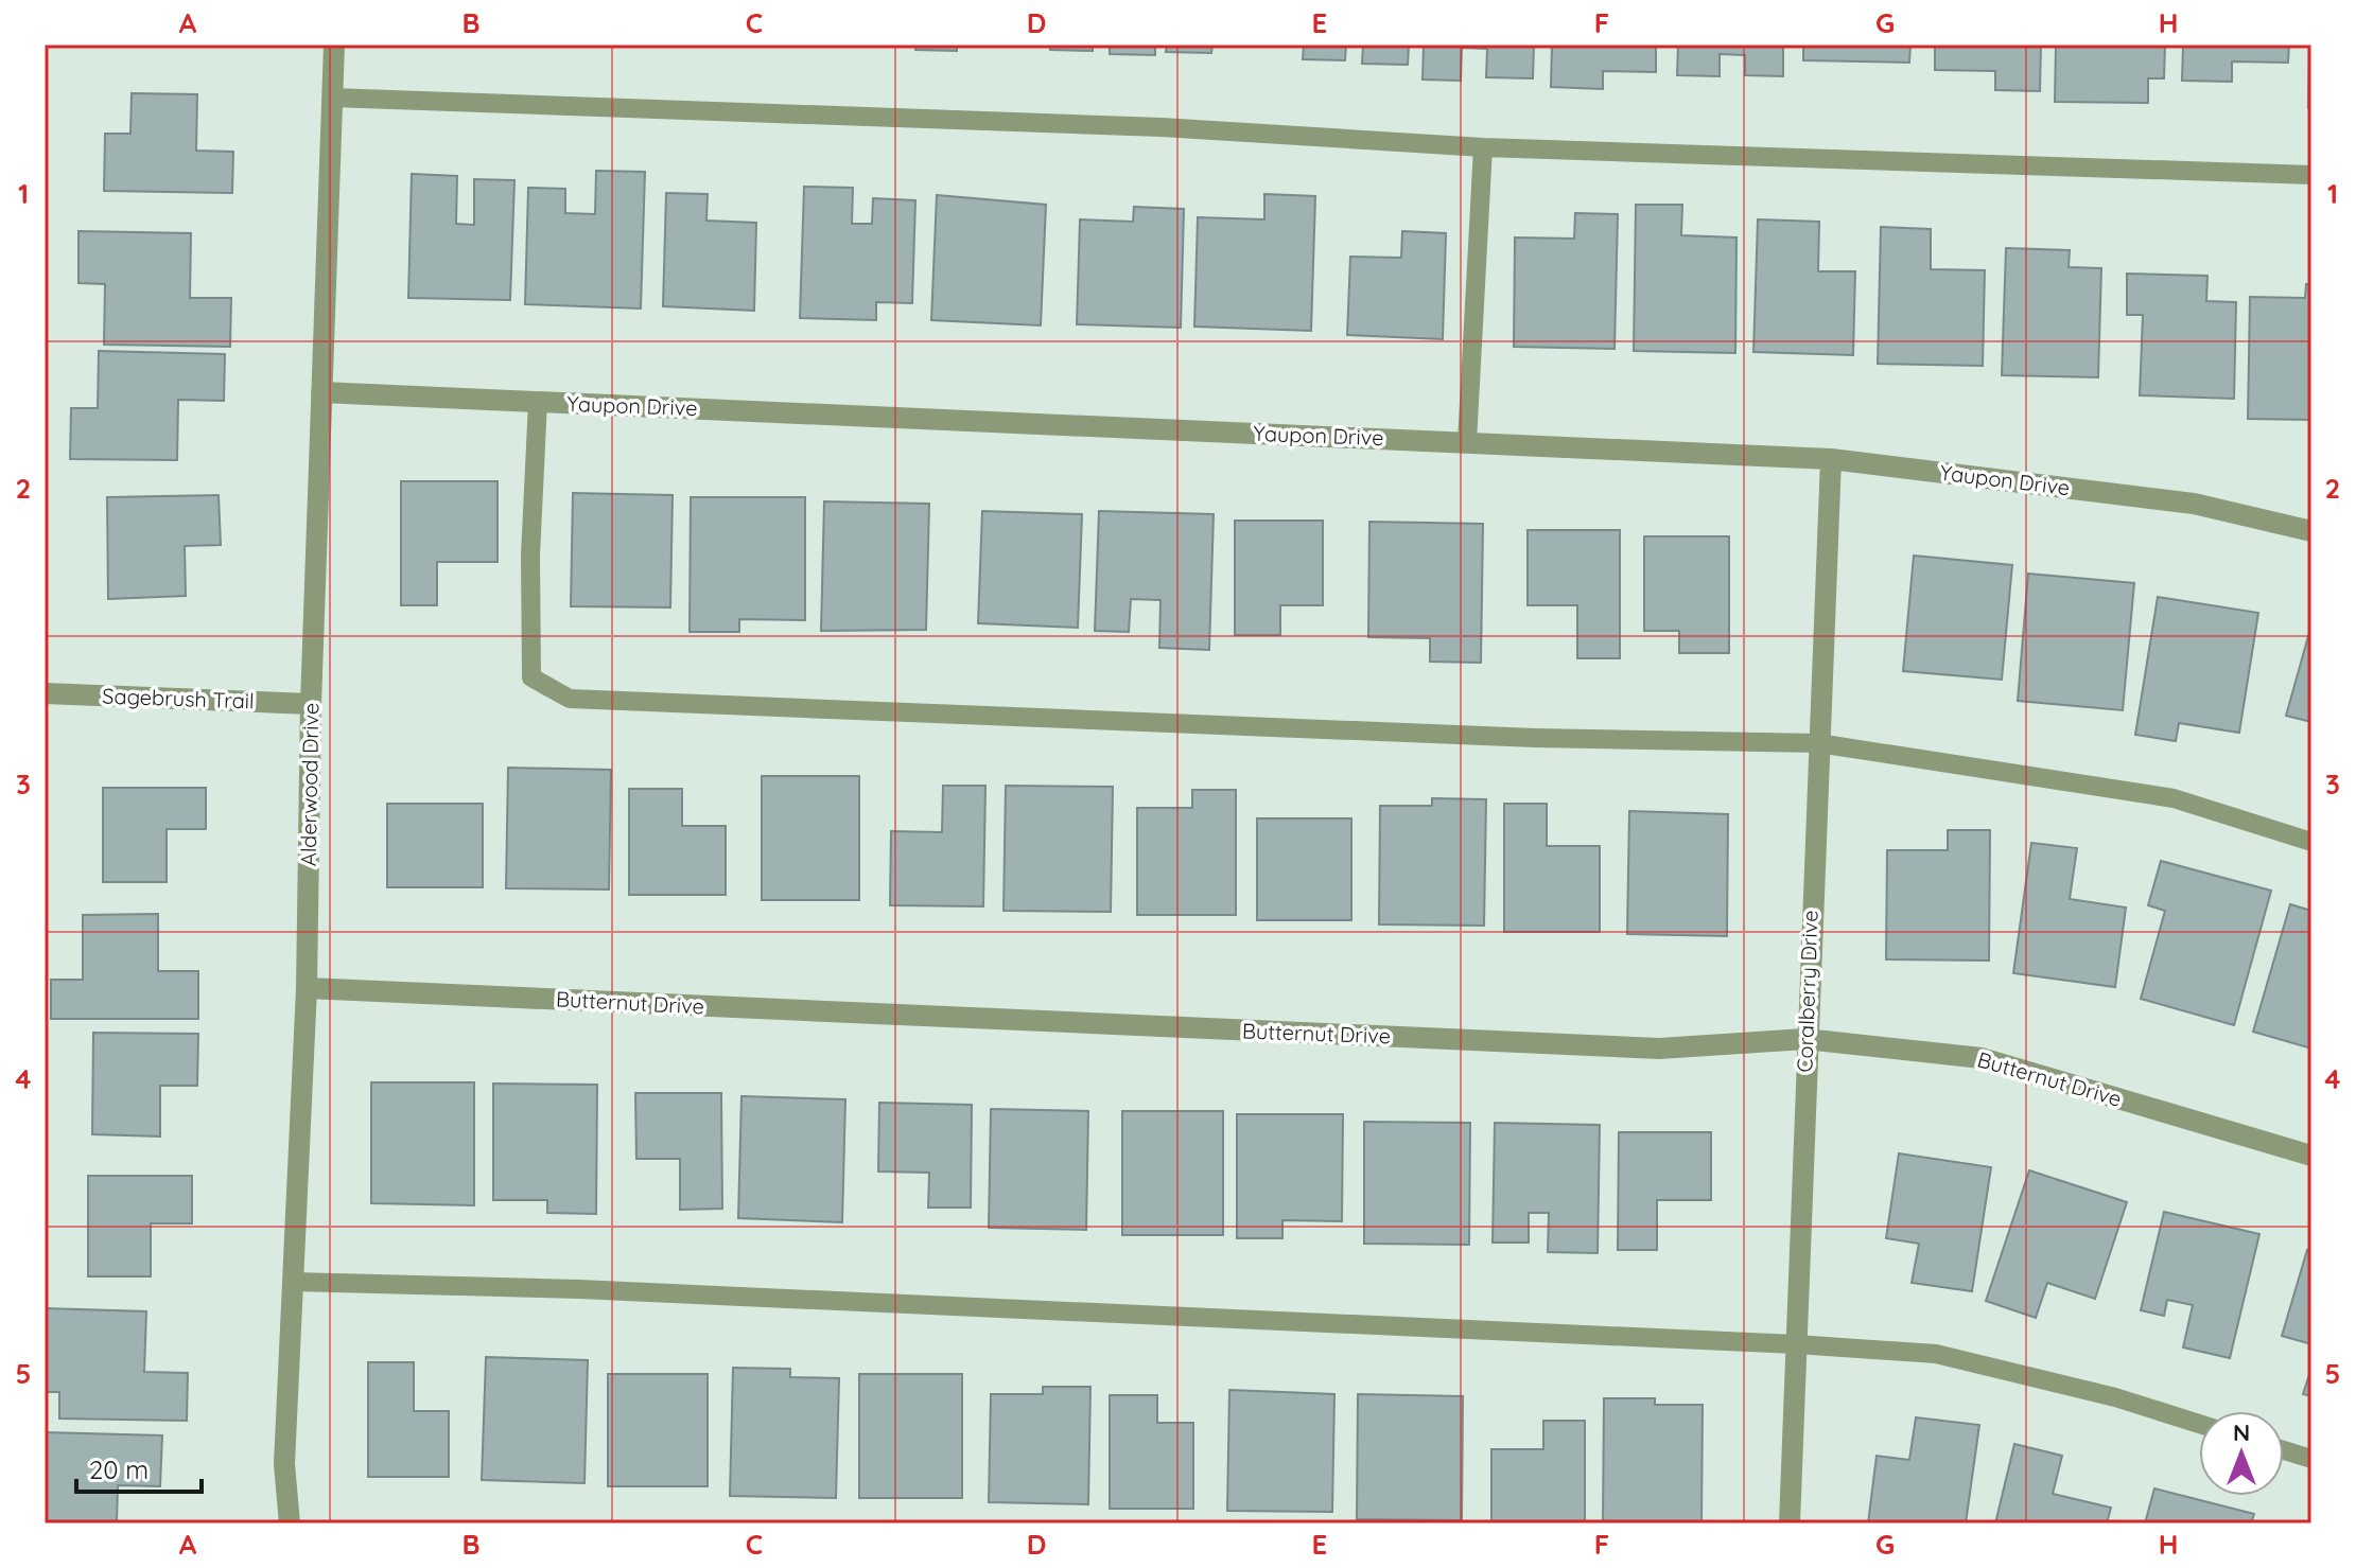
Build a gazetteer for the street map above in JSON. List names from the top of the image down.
{
  "streets": {
    "street": [
      "Yaupon Drive",
      "Sagebrush Trail",
      "Alderwood Drive",
      "Coralberry Drive",
      "Butternut Drive"
    ]
  },
  "crossings": [
    ["Yaupon Drive", "Alderwood Drive"],
    ["Yaupon Drive", "Coralberry Drive"],
    ["Sagebrush Trail", "Alderwood Drive"],
    ["Alderwood Drive", "Butternut Drive"],
    ["Coralberry Drive", "Butternut Drive"]
  ],
  "scale_bar": "20 m",
  "north": "top",
  "grid": {
    "columns": [
      "A",
      "B",
      "C",
      "D",
      "E",
      "F",
      "G",
      "H"
    ],
    "rows": [
      "1",
      "2",
      "3",
      "4",
      "5"
    ]
  }
}
